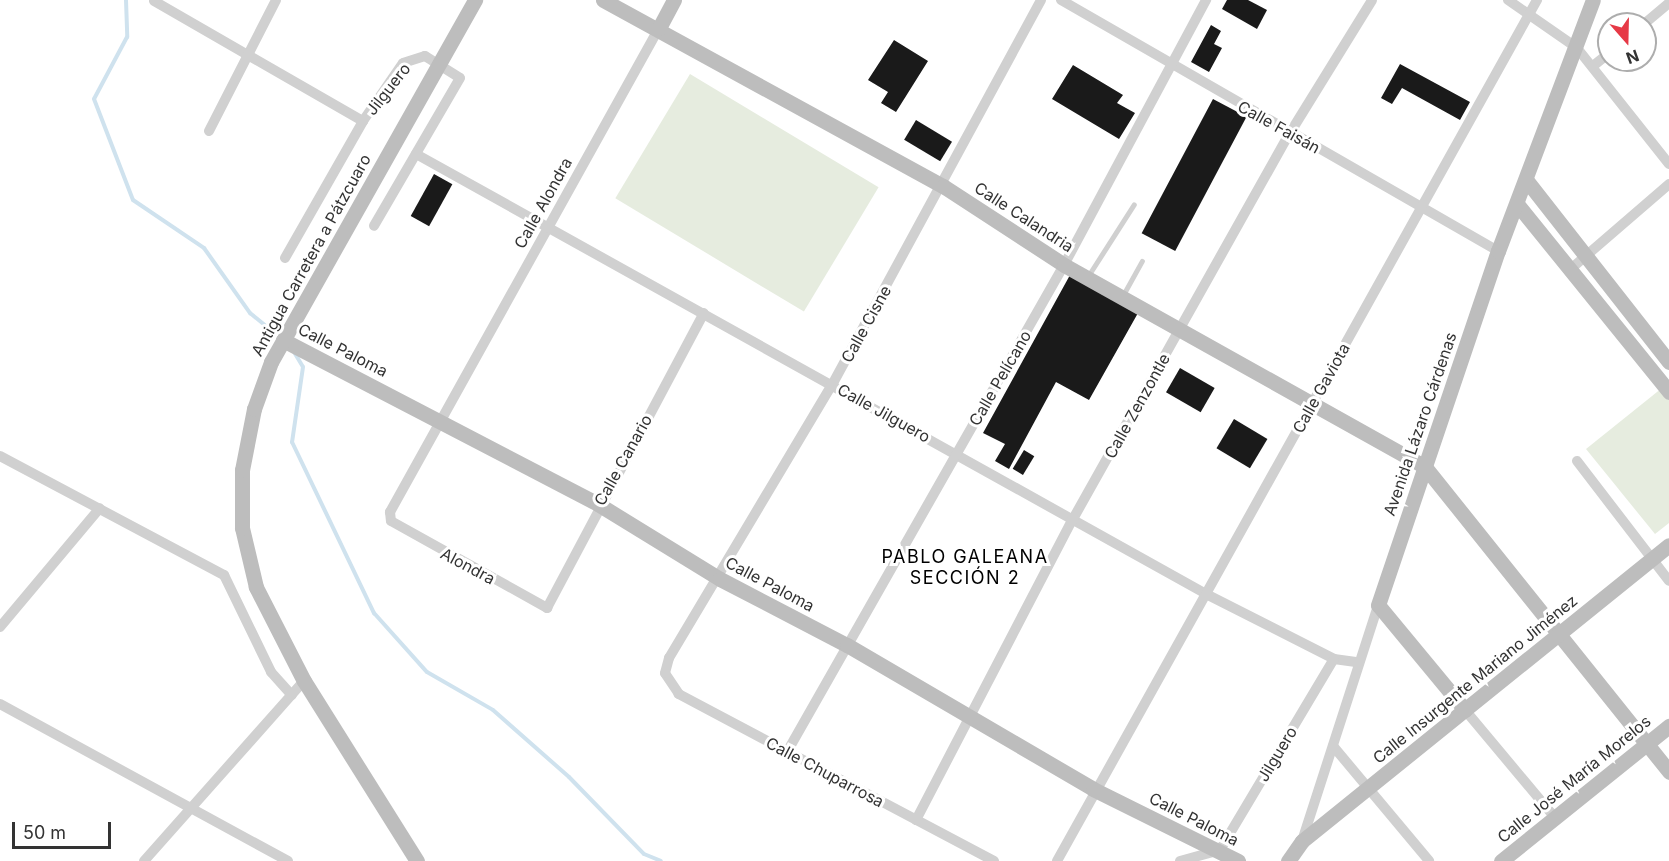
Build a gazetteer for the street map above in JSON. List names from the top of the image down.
{
  "streets": {
    "street": [
      "Jilguero",
      "Calle Faisán",
      "Calle Alondra",
      "Calle Calandria",
      "Antigua Carretera a Pátzcuaro",
      "Calle Cisne",
      "Calle Paloma",
      "Calle Pelícano",
      "Calle Gaviota",
      "Calle Zenzontle",
      "Calle Jilguero",
      "Avenida Lázaro Cárdenas",
      "Calle Canario",
      "Alondra",
      "Calle Insurgente Mariano Jiménez",
      "Calle Chuparrosa",
      "Calle José María Morelos"
    ]
  },
  "crossings": [
    ["Jilguero", "Antigua Carretera a Pátzcuaro"],
    ["Jilguero", "Calle Paloma"],
    ["Jilguero", "Calle Jilguero"],
    ["Calle Faisán", "Calle Pelícano"],
    ["Calle Faisán", "Calle Gaviota"],
    ["Calle Faisán", "Calle Zenzontle"],
    ["Calle Faisán", "Avenida Lázaro Cárdenas"],
    ["Calle Alondra", "Calle Calandria"],
    ["Calle Alondra", "Calle Paloma"],
    ["Calle Alondra", "Calle Jilguero"],
    ["Calle Alondra", "Alondra"],
    ["Calle Calandria", "Calle Cisne"],
    ["Calle Calandria", "Calle Pelícano"],
    ["Calle Calandria", "Calle Gaviota"],
    ["Calle Calandria", "Calle Zenzontle"],
    ["Calle Calandria", "Avenida Lázaro Cárdenas"],
    ["Antigua Carretera a Pátzcuaro", "Calle Paloma"],
    ["Calle Cisne", "Calle Paloma"],
    ["Calle Cisne", "Calle Jilguero"],
    ["Calle Cisne", "Calle Chuparrosa"],
    ["Calle Paloma", "Calle Pelícano"],
    ["Calle Paloma", "Calle Gaviota"],
    ["Calle Paloma", "Calle Zenzontle"],
    ["Calle Paloma", "Calle Canario"],
    ["Calle Pelícano", "Calle Jilguero"],
    ["Calle Pelícano", "Calle Chuparrosa"],
    ["Calle Gaviota", "Calle Jilguero"],
    ["Calle Zenzontle", "Calle Jilguero"],
    ["Calle Zenzontle", "Calle Chuparrosa"],
    ["Calle Jilguero", "Avenida Lázaro Cárdenas"],
    ["Calle Jilguero", "Calle Canario"],
    ["Avenida Lázaro Cárdenas", "Calle Insurgente Mariano Jiménez"],
    ["Calle Canario", "Alondra"]
  ],
  "districts": ["PABLO GALEANA SECCIÓN 2"],
  "scale_bar": "50 m",
  "north": "bottom"
}
